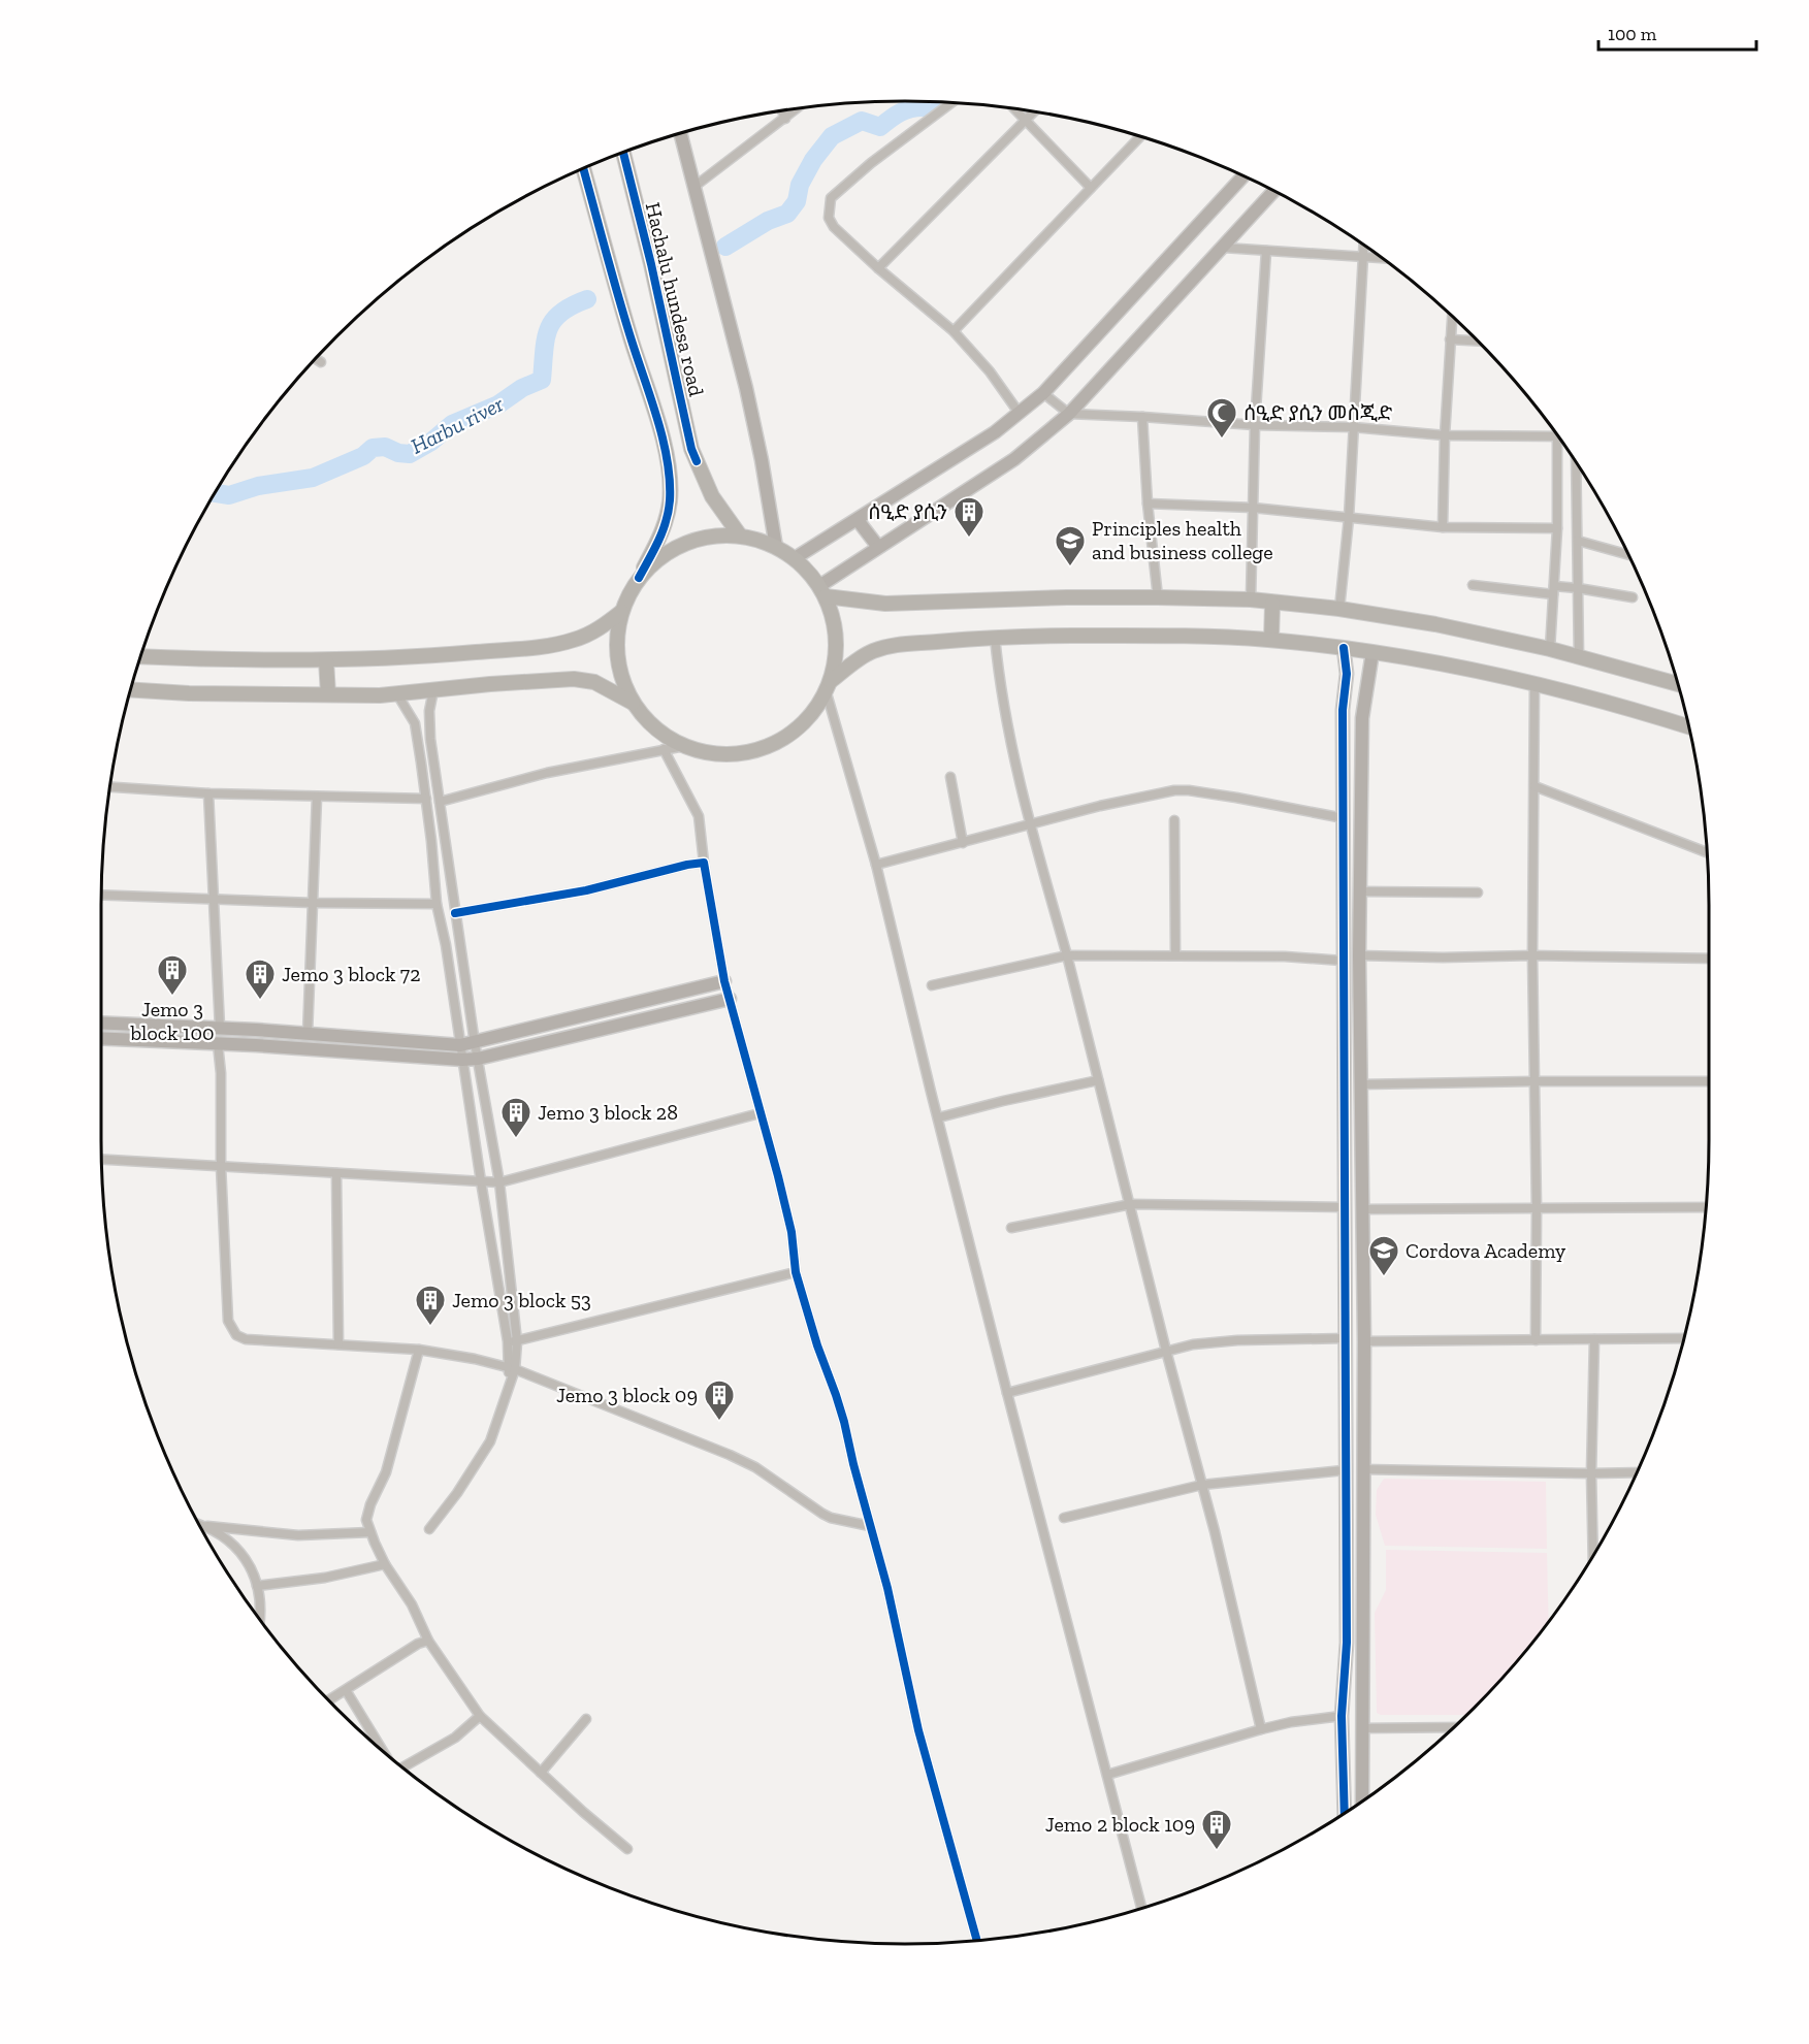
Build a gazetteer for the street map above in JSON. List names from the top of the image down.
{
  "streets": {
    "main road": ["Hachalu hundesa road"]
  },
  "water": ["Harbu river"],
  "places": {
    "mosque": ["ሰዒድ ያሲን መስጂድ"],
    "building": [
      "ሰዒድ ያሲን",
      "Jemo 3 block 100",
      "Jemo 3 block 72",
      "Jemo 3 block 28",
      "Jemo 3 block 53",
      "Jemo 3 block 09",
      "Jemo 2 block 109"
    ],
    "school or university": ["Principles health and business college", "Cordova Academy"]
  },
  "scale_bar": "100 m"
}
